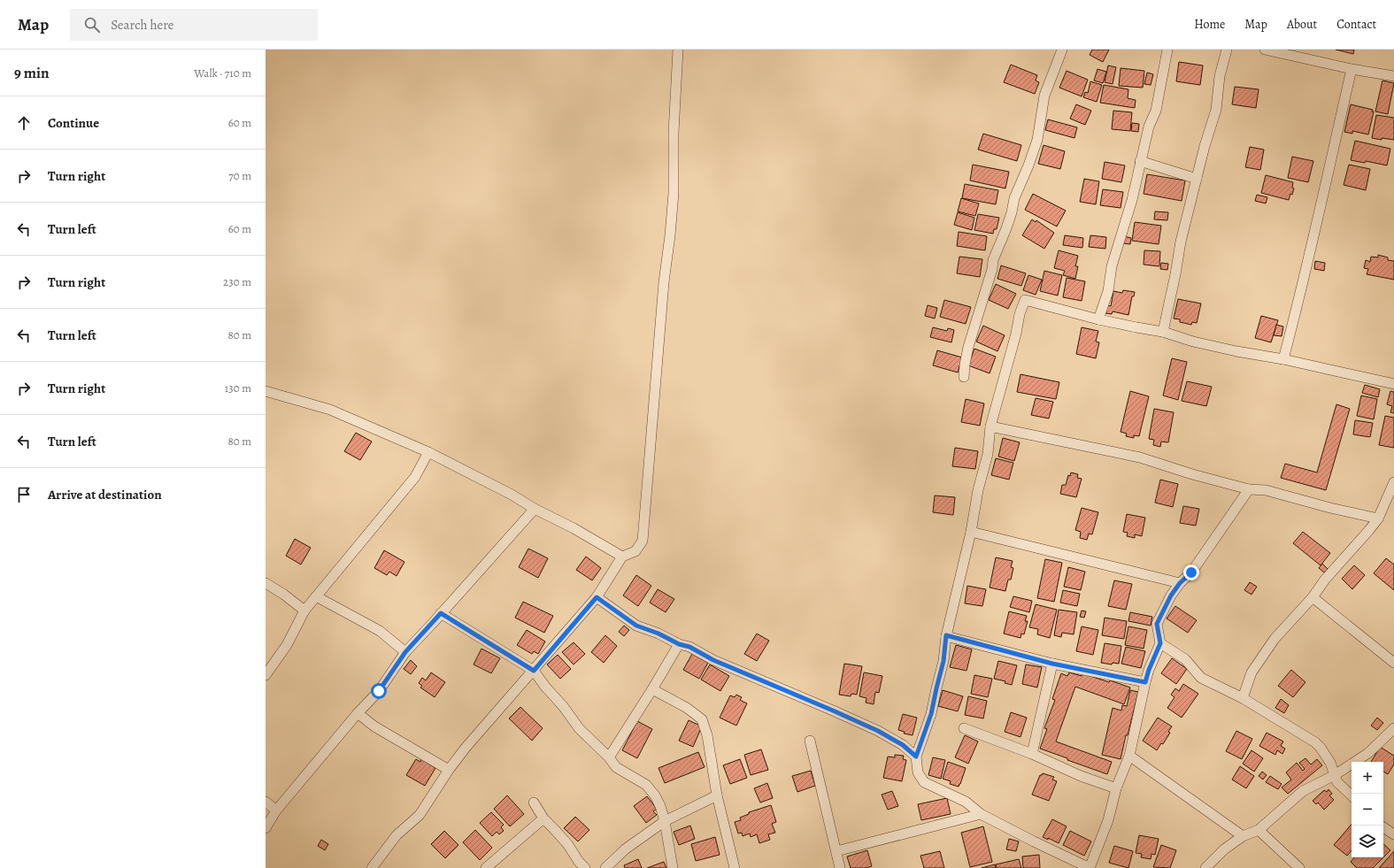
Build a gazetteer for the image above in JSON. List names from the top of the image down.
{
  "page": {
    "header": "Map",
    "search": "Search here",
    "nav": [
      "Home",
      "Map",
      "About",
      "Contact"
    ],
    "heading": ["9 min", "Walk · 710 m"],
    "list": [
      ["Continue", "60 m"],
      ["Turn right", "70 m"],
      ["Turn left", "60 m"],
      ["Turn right", "230 m"],
      ["Turn left", "80 m"],
      ["Turn right", "130 m"],
      ["Turn left", "80 m"],
      "Arrive at destination"
    ],
    "map_buttons": ["+", "−"]
  }
}
